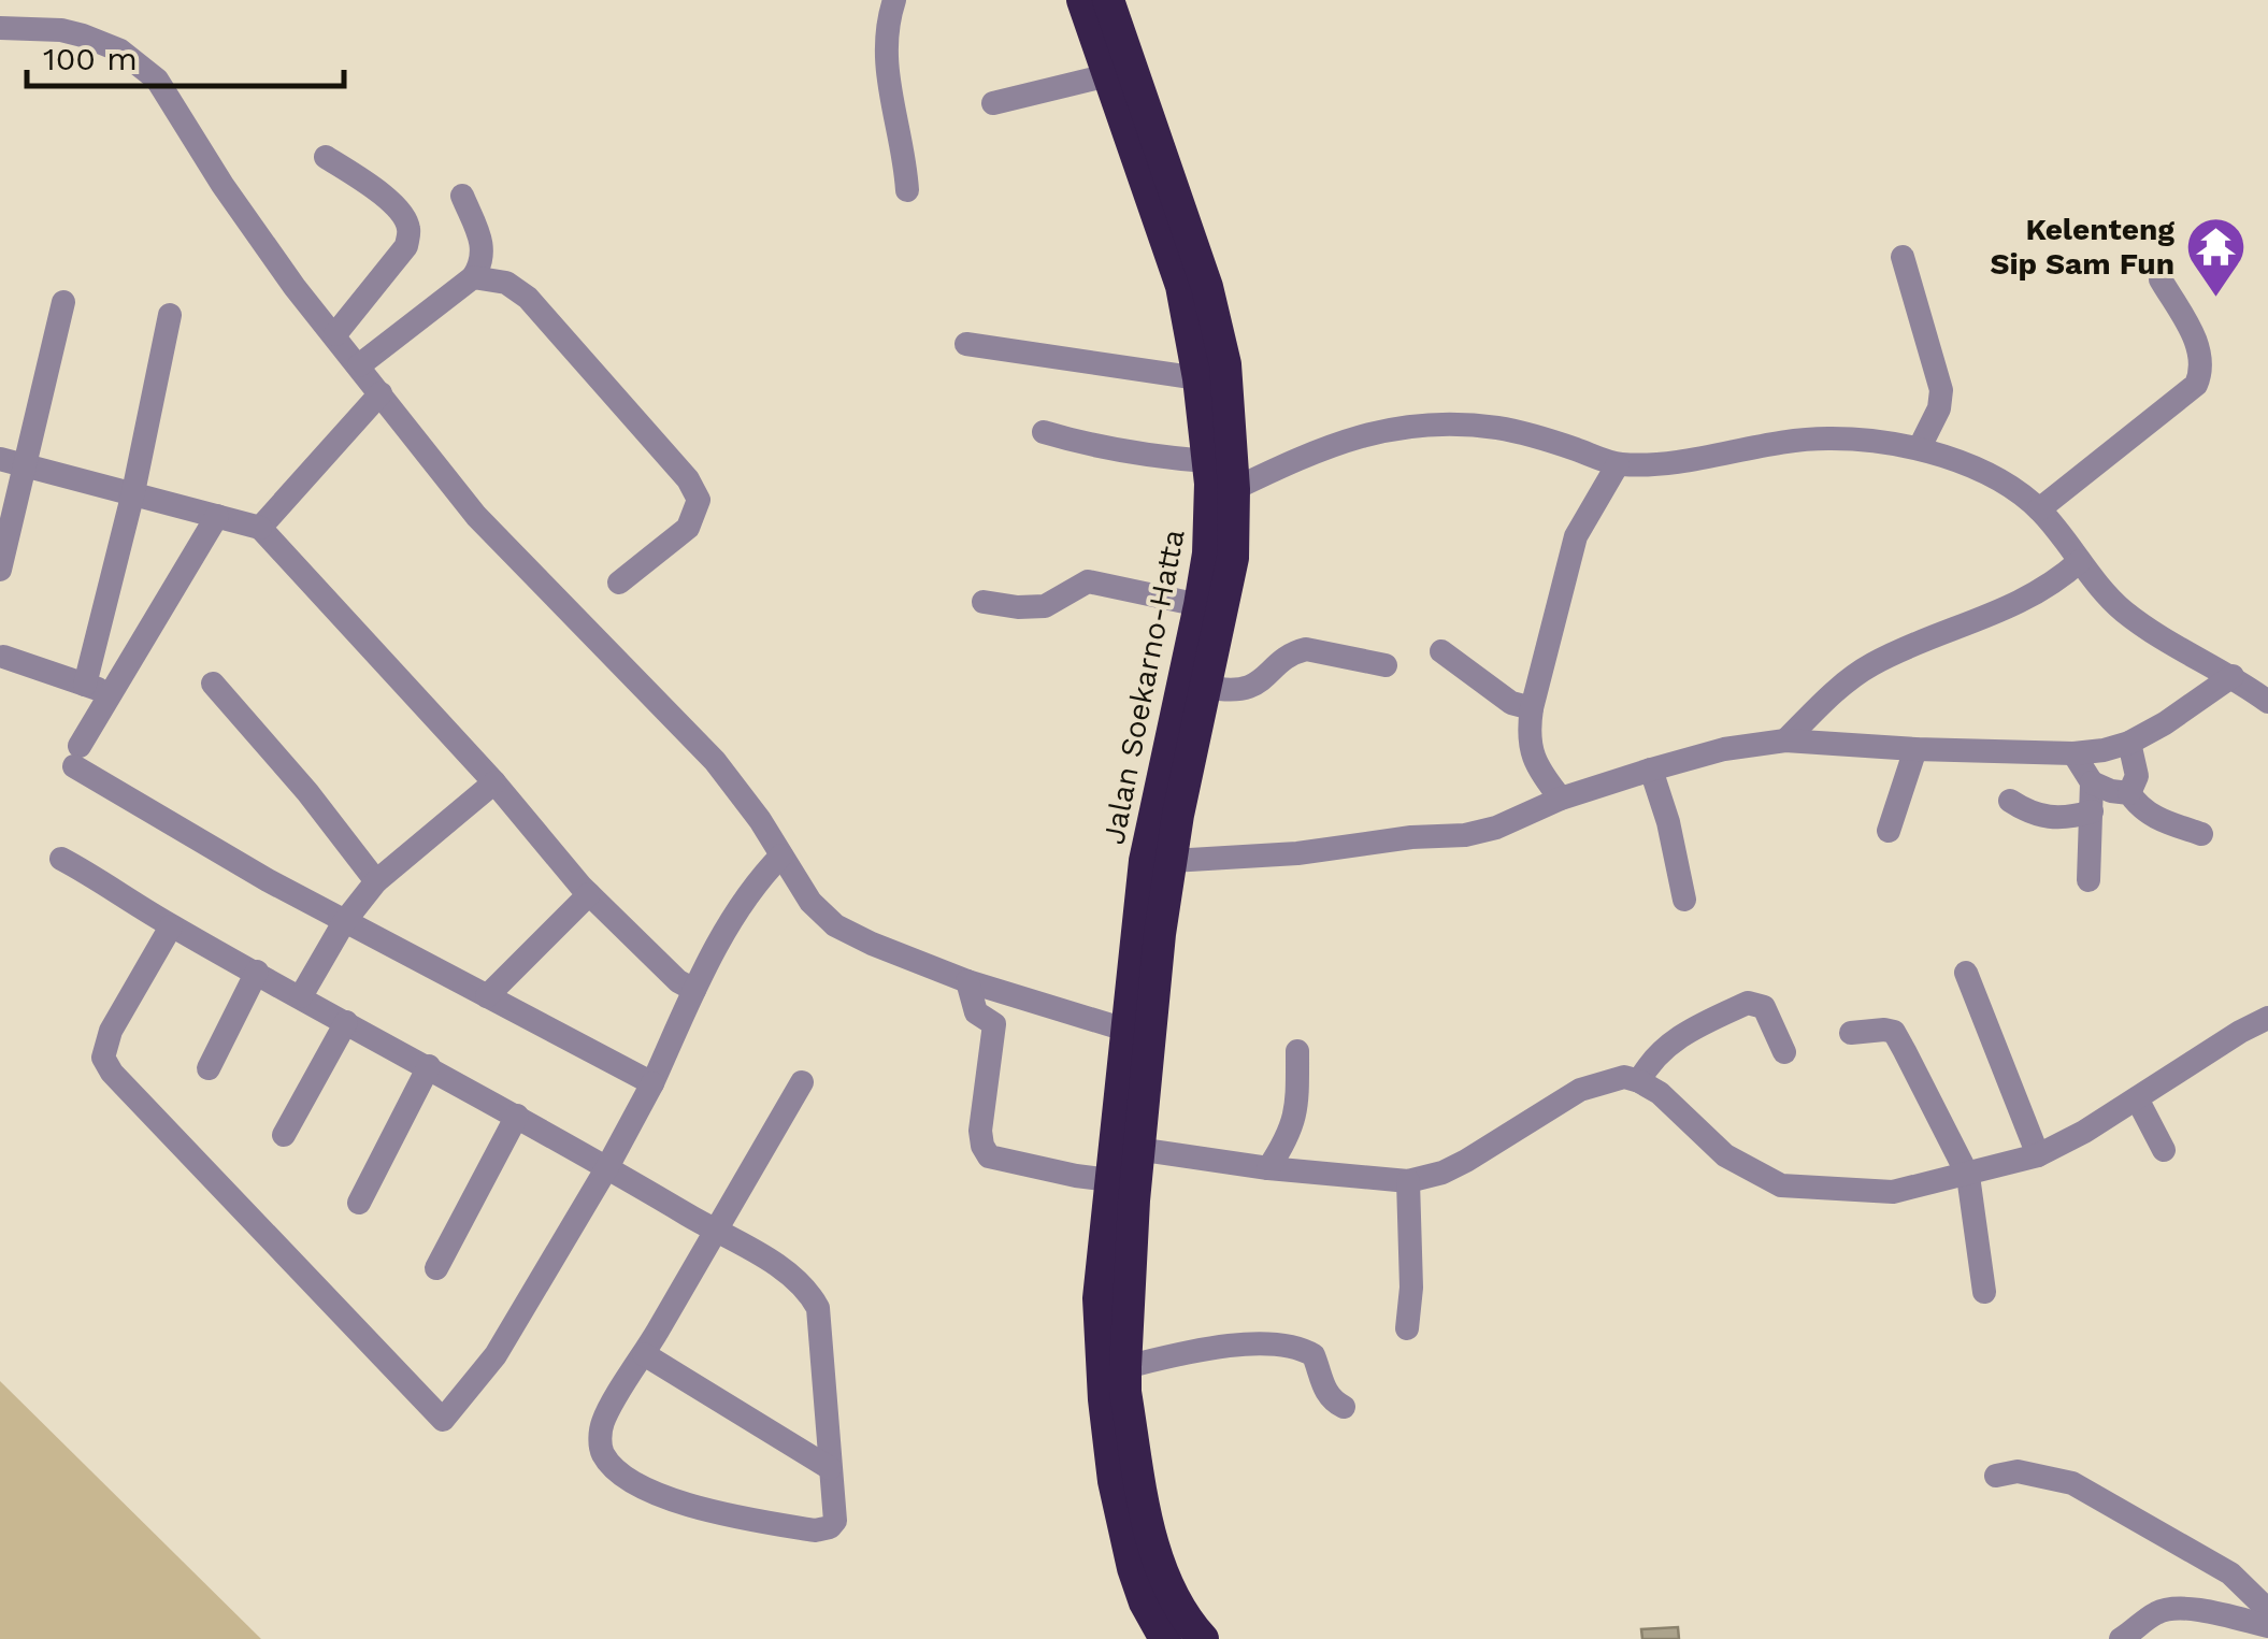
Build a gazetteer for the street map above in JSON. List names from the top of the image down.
{
  "streets": {
    "highway": ["Jalan Soekarno-Hatta"]
  },
  "places": {
    "temple": ["Kelenteng Sip Sam Fun"]
  },
  "scale_bar": "100 m"
}
